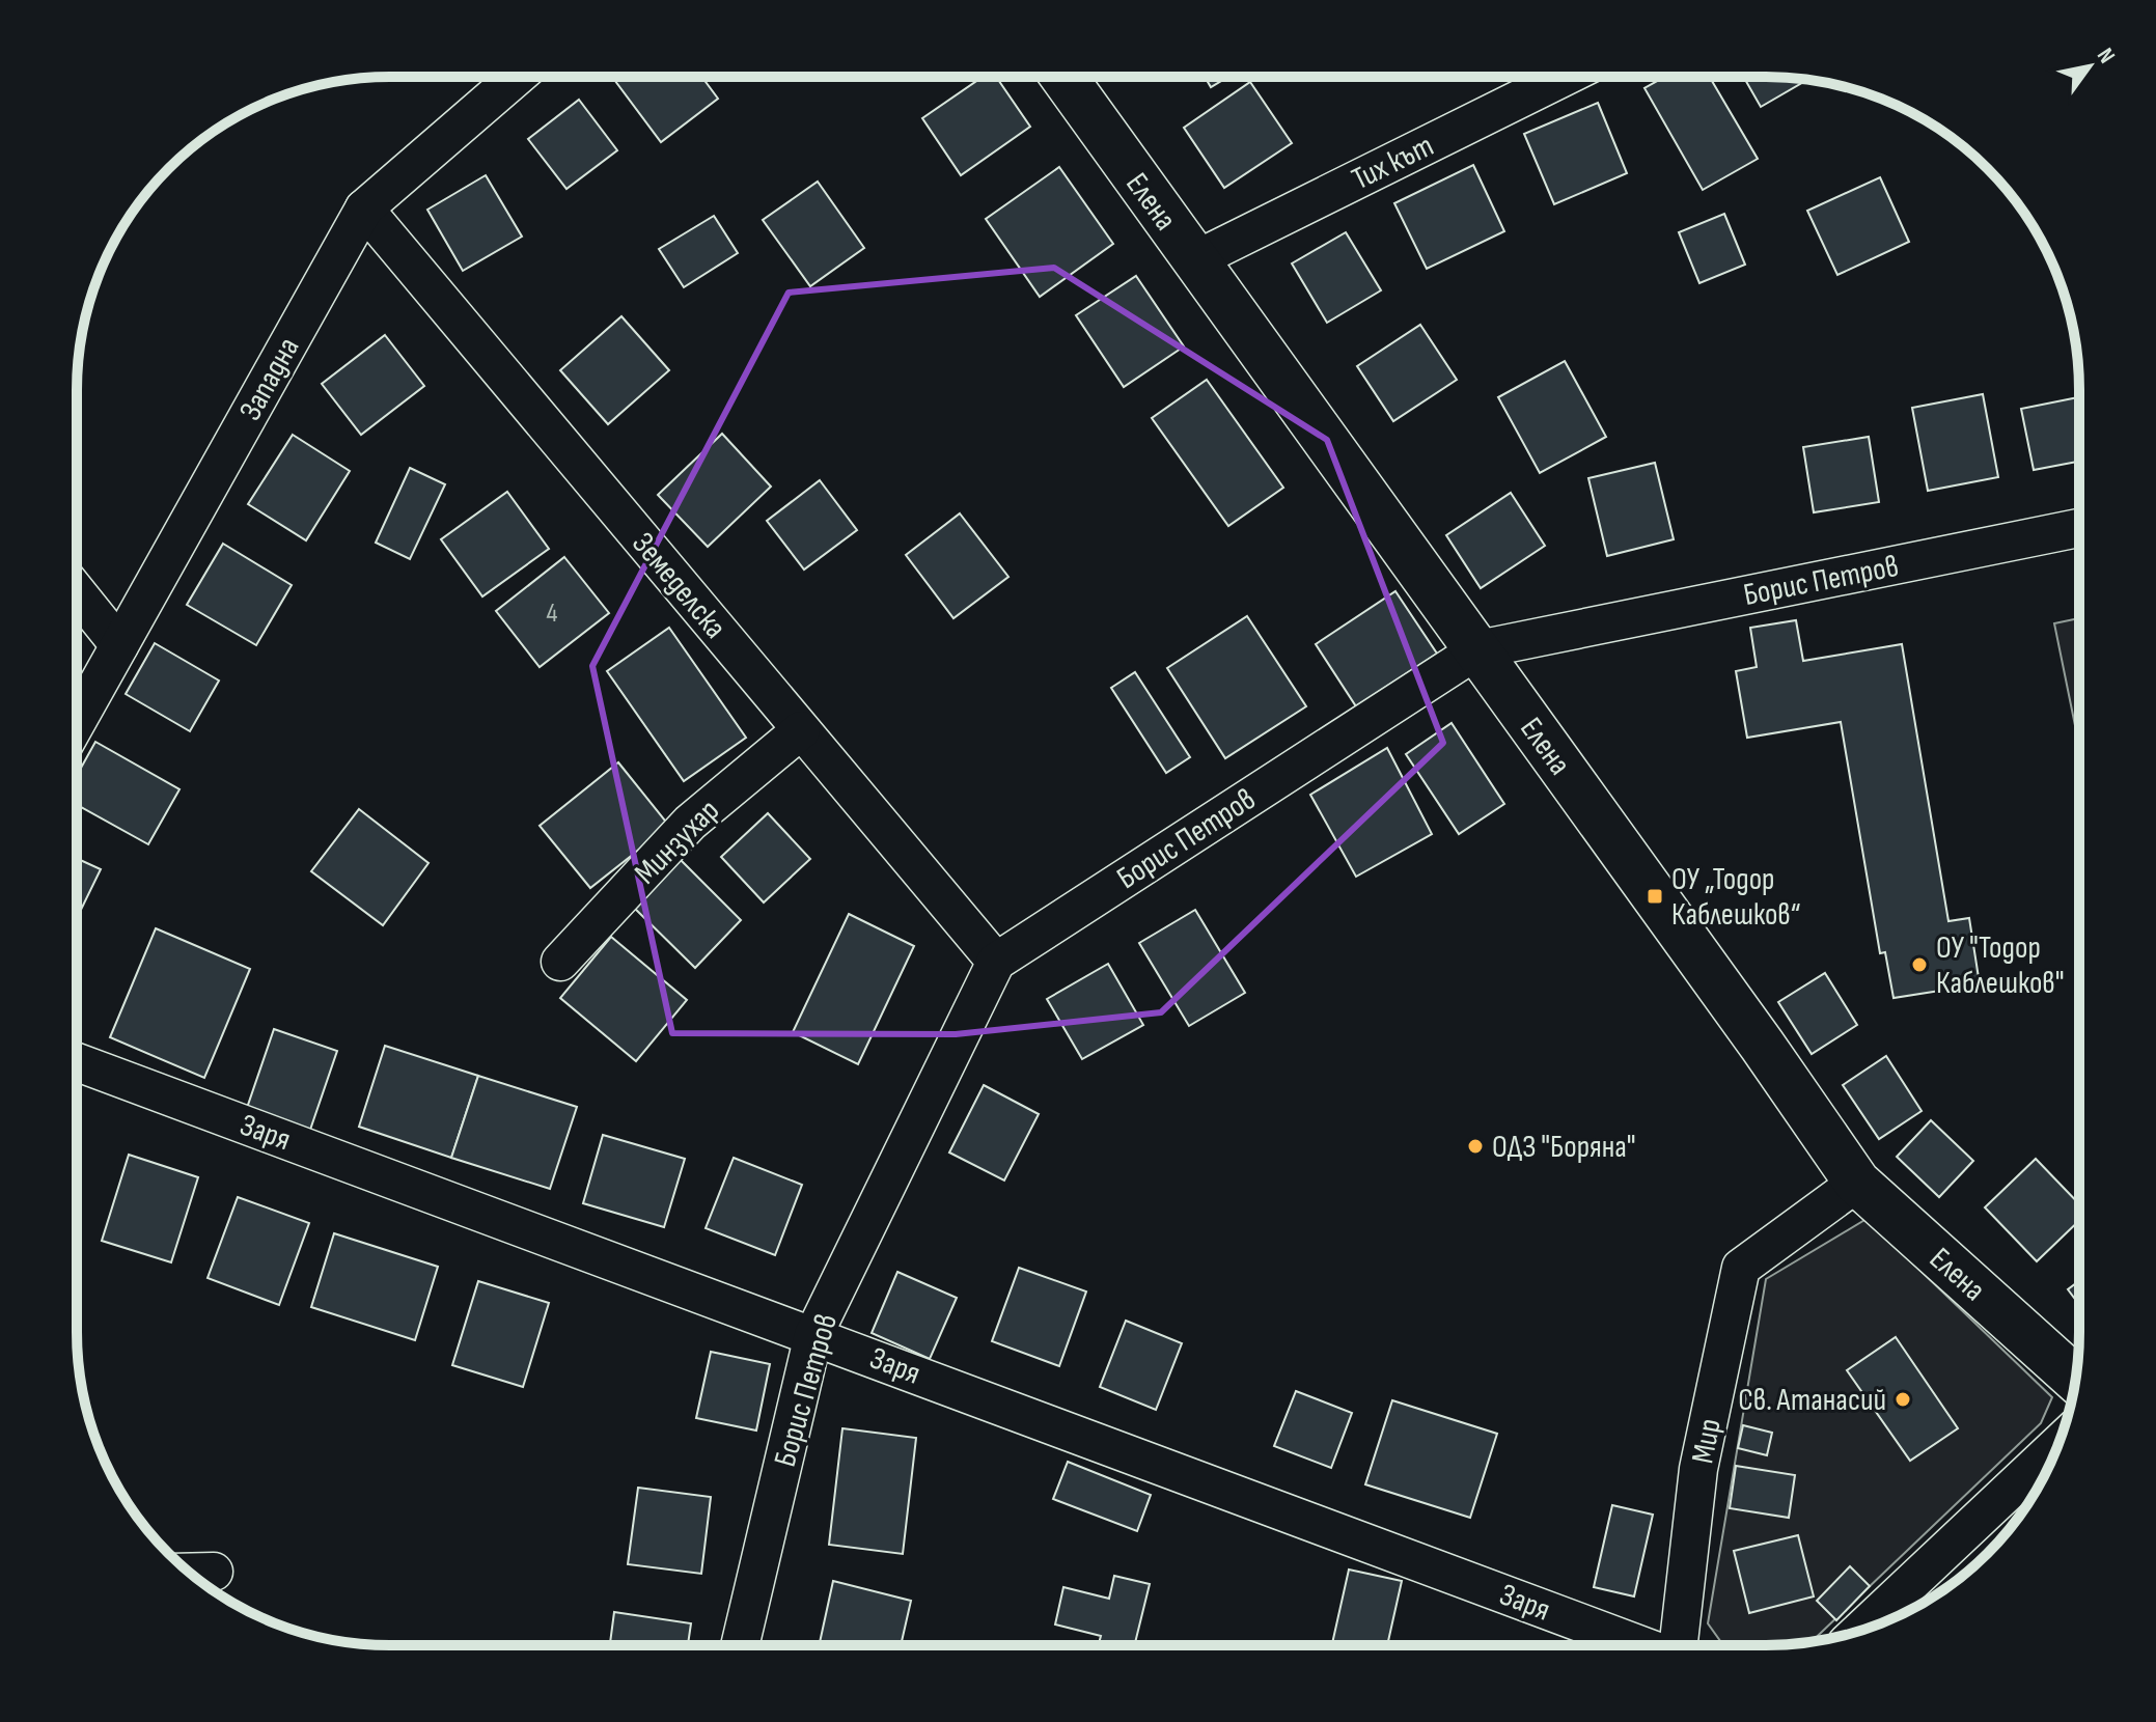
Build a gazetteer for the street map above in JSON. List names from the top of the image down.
{
  "streets": {
    "street": [
      "Тих кът",
      "Елена",
      "Западна",
      "Борис Петров",
      "Земеделска",
      "Минзухар",
      "Заря",
      "Мир"
    ]
  },
  "crossings": [
    ["Тих кът", "Елена"],
    ["Елена", "Борис Петров"],
    ["Елена", "Мир"],
    ["Западна", "Земеделска"],
    ["Борис Петров", "Земеделска"],
    ["Борис Петров", "Заря"],
    ["Земеделска", "Минзухар"]
  ],
  "places": {
    "transit": ["ОУ „Тодор Каблешков“"],
    "other": ["ОУ \"Тодор Каблешков\"", "ОДЗ \"Боряна\"", "Св. Атанасий"]
  },
  "house_numbers": ["4"],
  "north": "top right"
}
